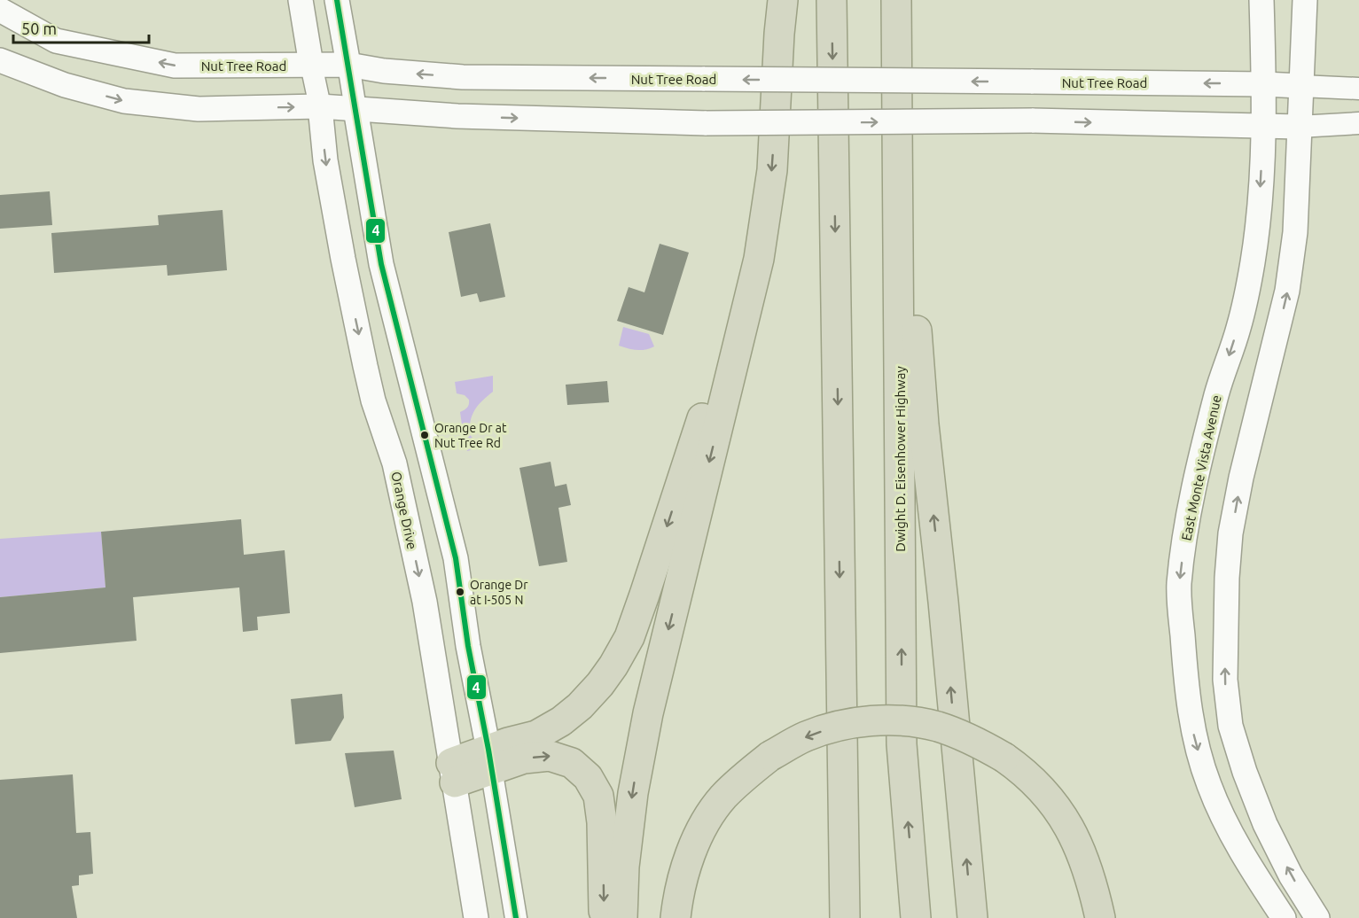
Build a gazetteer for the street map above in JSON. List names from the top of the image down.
{
  "streets": {
    "highway": ["Dwight D. Eisenhower Highway"],
    "main road": ["Nut Tree Road", "East Monte Vista Avenue", "Orange Drive"]
  },
  "crossings": [
    ["Nut Tree Road", "East Monte Vista Avenue"]
  ],
  "places": ["Orange Dr at Nut Tree Rd", "Orange Dr at I-505 N"],
  "lines": ["transit line 4"],
  "scale_bar": "50 m"
}
